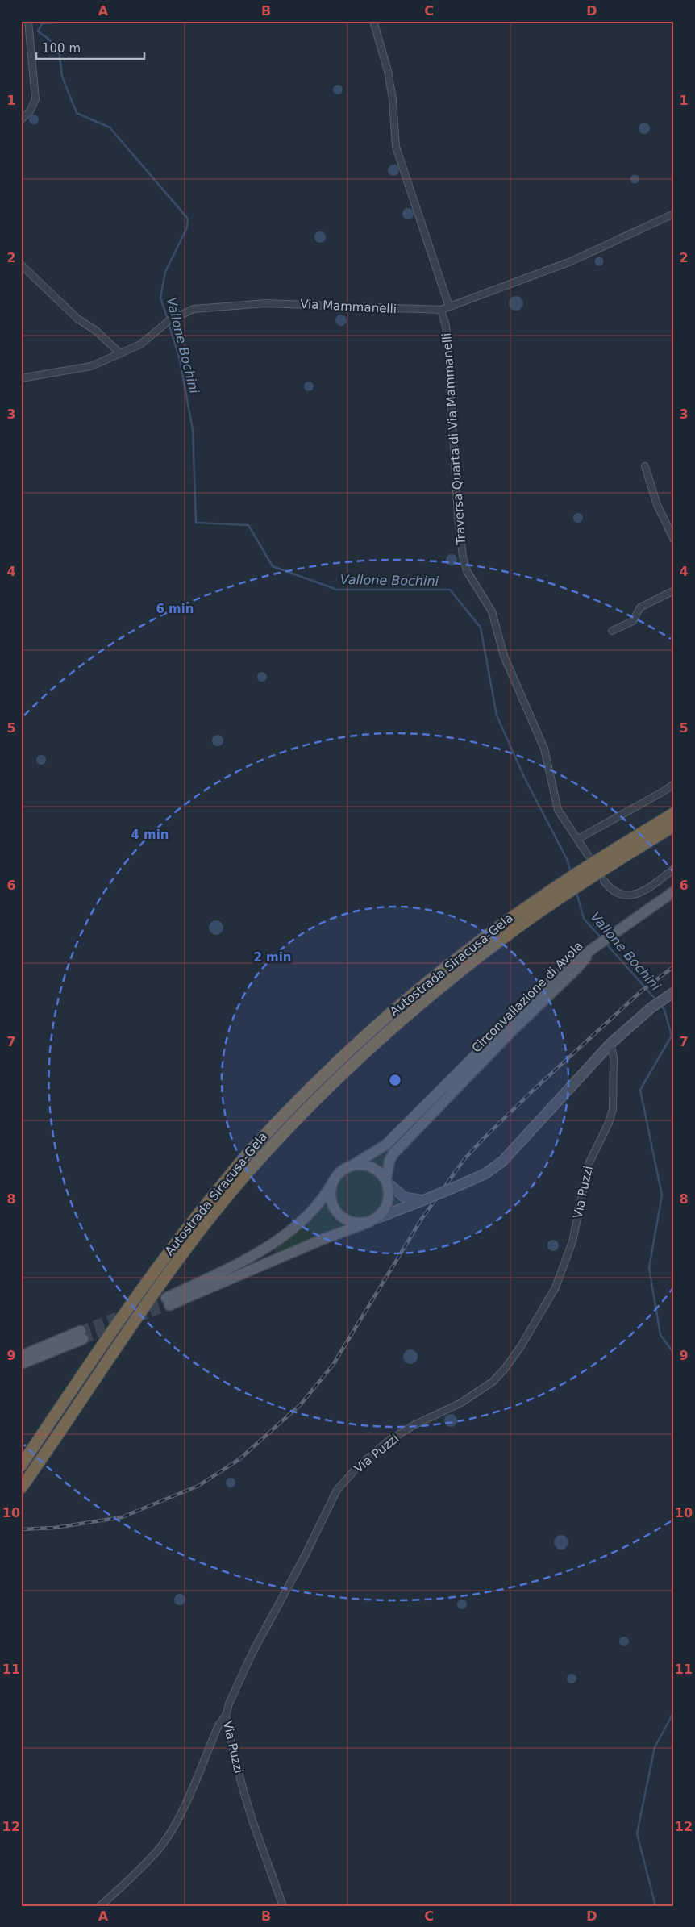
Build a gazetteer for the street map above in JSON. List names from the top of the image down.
{
  "streets": {
    "highway": ["Autostrada Siracusa-Gela"],
    "main road": ["Circonvallazione di Avola"],
    "street": ["Via Mammanelli", "Traversa Quarta di Via Mammanelli", "Via Puzzi"]
  },
  "crossings": [
    ["Via Mammanelli", "Traversa Quarta di Via Mammanelli"]
  ],
  "water": ["Vallone Bochini"],
  "scale_bar": "100 m",
  "grid": {
    "columns": [
      "A",
      "B",
      "C",
      "D"
    ],
    "rows": [
      "1",
      "2",
      "3",
      "4",
      "5",
      "6",
      "7",
      "8",
      "9",
      "10",
      "11",
      "12"
    ]
  },
  "rings": ["6 min", "4 min", "2 min"]
}
